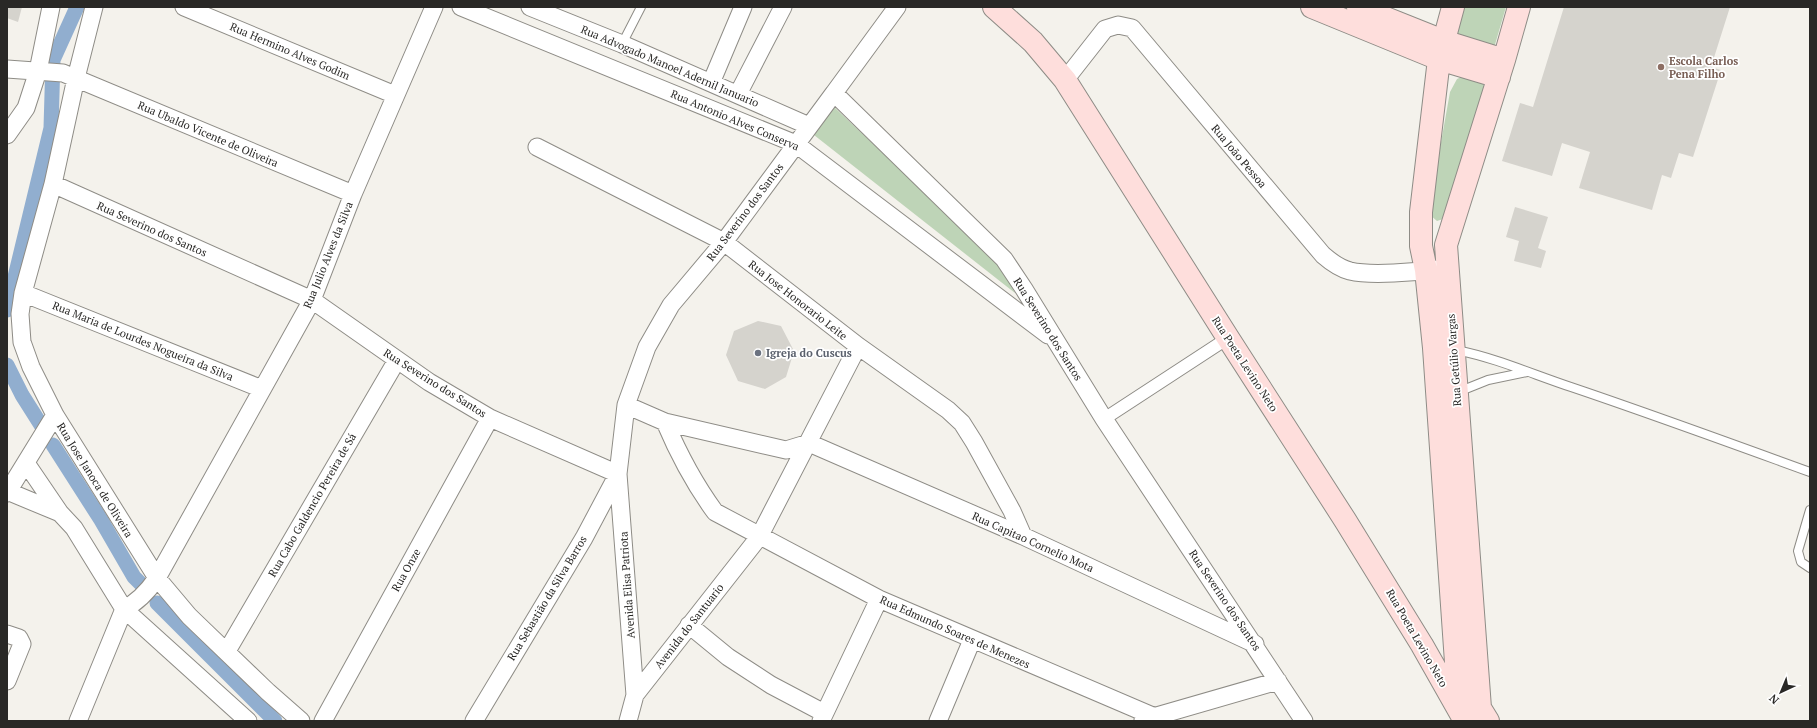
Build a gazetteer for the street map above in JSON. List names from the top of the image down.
{
  "streets": {
    "main road": ["Rua Getúlio Vargas", "Rua Poeta Levino Neto"],
    "street": [
      "Rua Hermino Alves Godim",
      "Rua Advogado Manoel Adernil Januario",
      "Rua Antonio Alves Conserva",
      "Rua Ubaldo Vicente de Oliveira",
      "Rua João Pessoa",
      "Rua Severino dos Santos",
      "Rua Julio Alves da Silva",
      "Rua Jose Honorario Leite",
      "Rua Maria de Lourdes Nogueira da Silva",
      "Rua Jose Janoca de Oliveira",
      "Rua Cabo Galdencio Pereira de Sá",
      "Rua Capitao Cornelio Mota",
      "Rua Onze",
      "Avenida Elisa Patriota",
      "Rua Sebastião da Silva Barros",
      "Avenida do Santuario",
      "Rua Edmundo Soares de Menezes"
    ]
  },
  "crossings": [
    ["Rua Hermino Alves Godim", "Rua Julio Alves da Silva"],
    ["Rua Advogado Manoel Adernil Januario", "Rua Severino dos Santos"],
    ["Rua Antonio Alves Conserva", "Rua Severino dos Santos"],
    ["Rua Ubaldo Vicente de Oliveira", "Rua Julio Alves da Silva"],
    ["Rua Ubaldo Vicente de Oliveira", "Rua Jose Janoca de Oliveira"],
    ["Rua João Pessoa", "Rua Getúlio Vargas"],
    ["Rua João Pessoa", "Rua Poeta Levino Neto"],
    ["Rua Severino dos Santos", "Rua Julio Alves da Silva"],
    ["Rua Severino dos Santos", "Rua Jose Honorario Leite"],
    ["Rua Severino dos Santos", "Rua Jose Janoca de Oliveira"],
    ["Rua Severino dos Santos", "Rua Cabo Galdencio Pereira de Sá"],
    ["Rua Severino dos Santos", "Rua Capitao Cornelio Mota"],
    ["Rua Severino dos Santos", "Rua Onze"],
    ["Rua Severino dos Santos", "Avenida Elisa Patriota"],
    ["Rua Severino dos Santos", "Rua Sebastião da Silva Barros"],
    ["Rua Julio Alves da Silva", "Rua Maria de Lourdes Nogueira da Silva"],
    ["Rua Julio Alves da Silva", "Rua Jose Janoca de Oliveira"],
    ["Rua Jose Honorario Leite", "Rua Capitao Cornelio Mota"],
    ["Rua Jose Honorario Leite", "Avenida do Santuario"],
    ["Rua Maria de Lourdes Nogueira da Silva", "Rua Jose Janoca de Oliveira"],
    ["Rua Getúlio Vargas", "Rua Poeta Levino Neto"],
    ["Rua Jose Janoca de Oliveira", "Rua Cabo Galdencio Pereira de Sá"],
    ["Rua Capitao Cornelio Mota", "Avenida do Santuario"],
    ["Avenida Elisa Patriota", "Rua Sebastião da Silva Barros"],
    ["Avenida Elisa Patriota", "Avenida do Santuario"],
    ["Avenida do Santuario", "Rua Edmundo Soares de Menezes"]
  ],
  "places": ["Escola Carlos Pena Filho", "Igreja do Cuscus"],
  "north": "bottom left"
}
